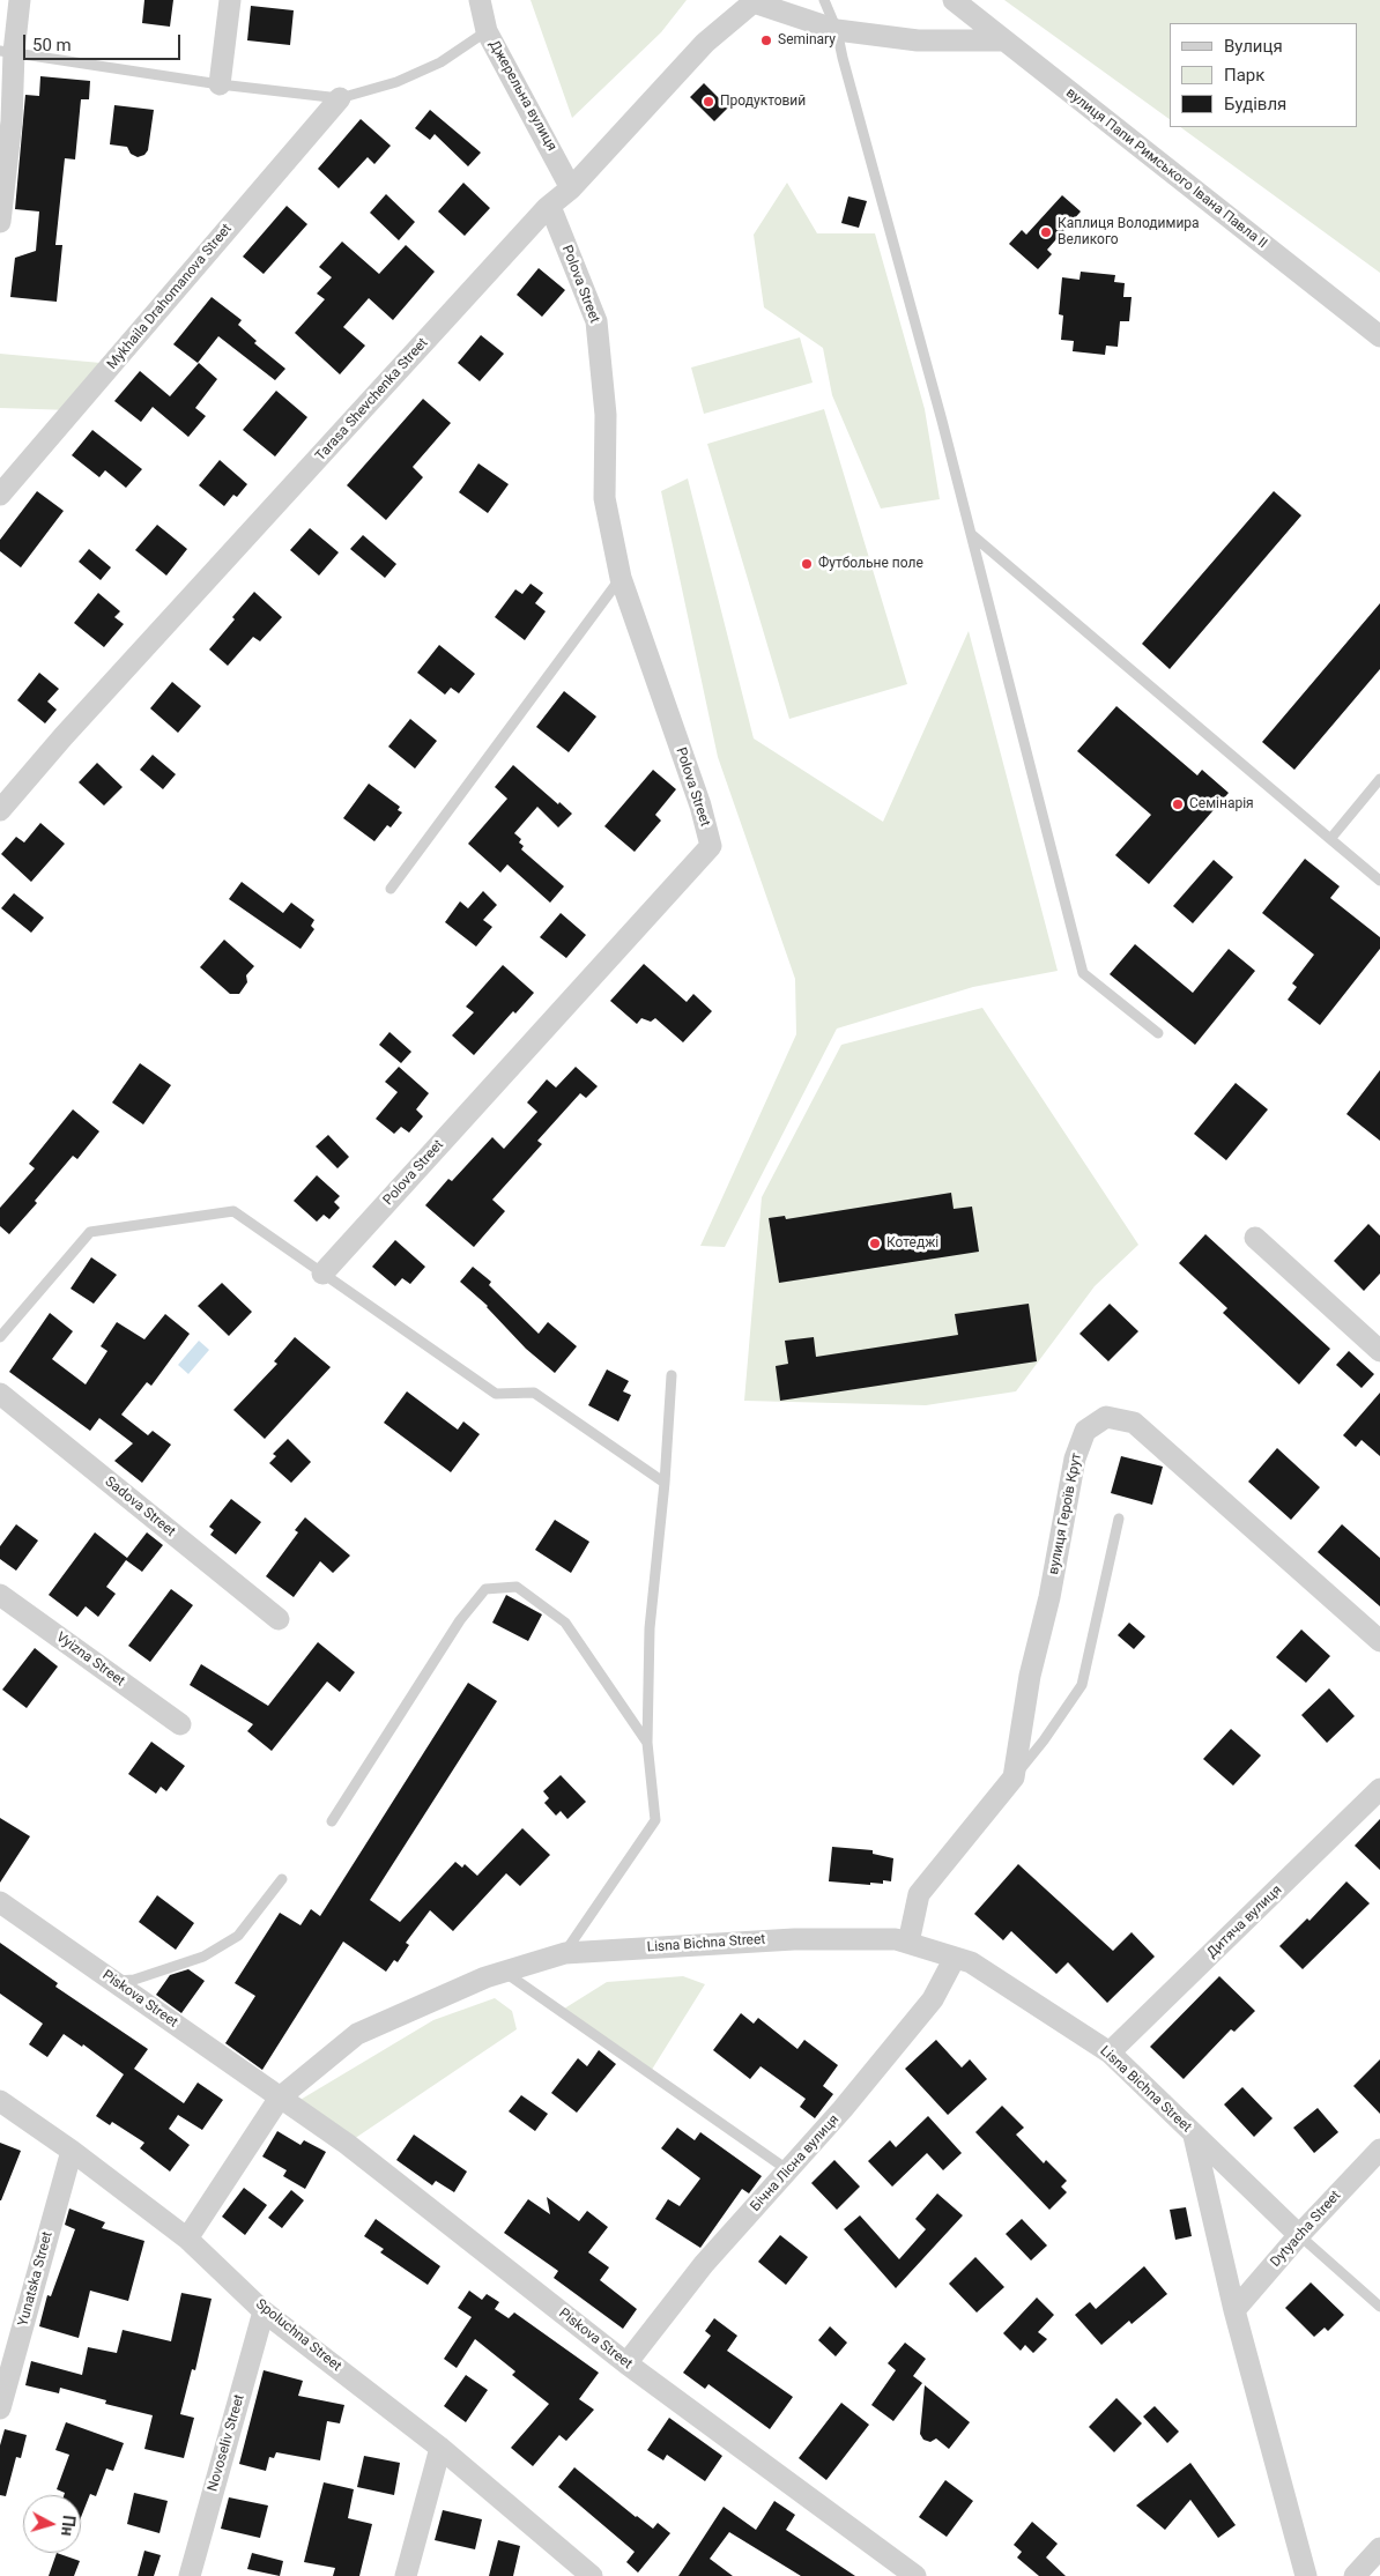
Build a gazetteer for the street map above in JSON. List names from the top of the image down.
{
  "streets": {
    "street": [
      "Джерельна вулиця",
      "вулиця Папи Римського Івана Павла ІІ",
      "Polova Street",
      "Mykhaila Drahomanova Street",
      "Tarasa Shevchenka Street",
      "Sadova Street",
      "вулиця Героїв Крут",
      "Vyizna Street",
      "Дитяча вулиця",
      "Lisna Bichna Street",
      "Piskova Street",
      "Бічна Лісна вулиця",
      "Dytyacha Street",
      "Yunatska Street",
      "Spoluchna Street",
      "Novoseliv Street"
    ]
  },
  "crossings": [
    ["Джерельна вулиця", "Tarasa Shevchenka Street"],
    ["Polova Street", "Tarasa Shevchenka Street"],
    ["Дитяча вулиця", "Lisna Bichna Street"],
    ["Lisna Bichna Street", "Бічна Лісна вулиця"],
    ["Lisna Bichna Street", "Dytyacha Street"],
    ["Piskova Street", "Бічна Лісна вулиця"],
    ["Yunatska Street", "Spoluchna Street"],
    ["Spoluchna Street", "Novoseliv Street"]
  ],
  "places": [
    "Seminary",
    "Продуктовий",
    "Каплиця Володимира Великого",
    "Футбольне поле",
    "Семінарія",
    "Котеджі"
  ],
  "legend": ["Вулиця", "Парк", "Будівля"],
  "scale_bar": "50 m",
  "north": "right"
}
